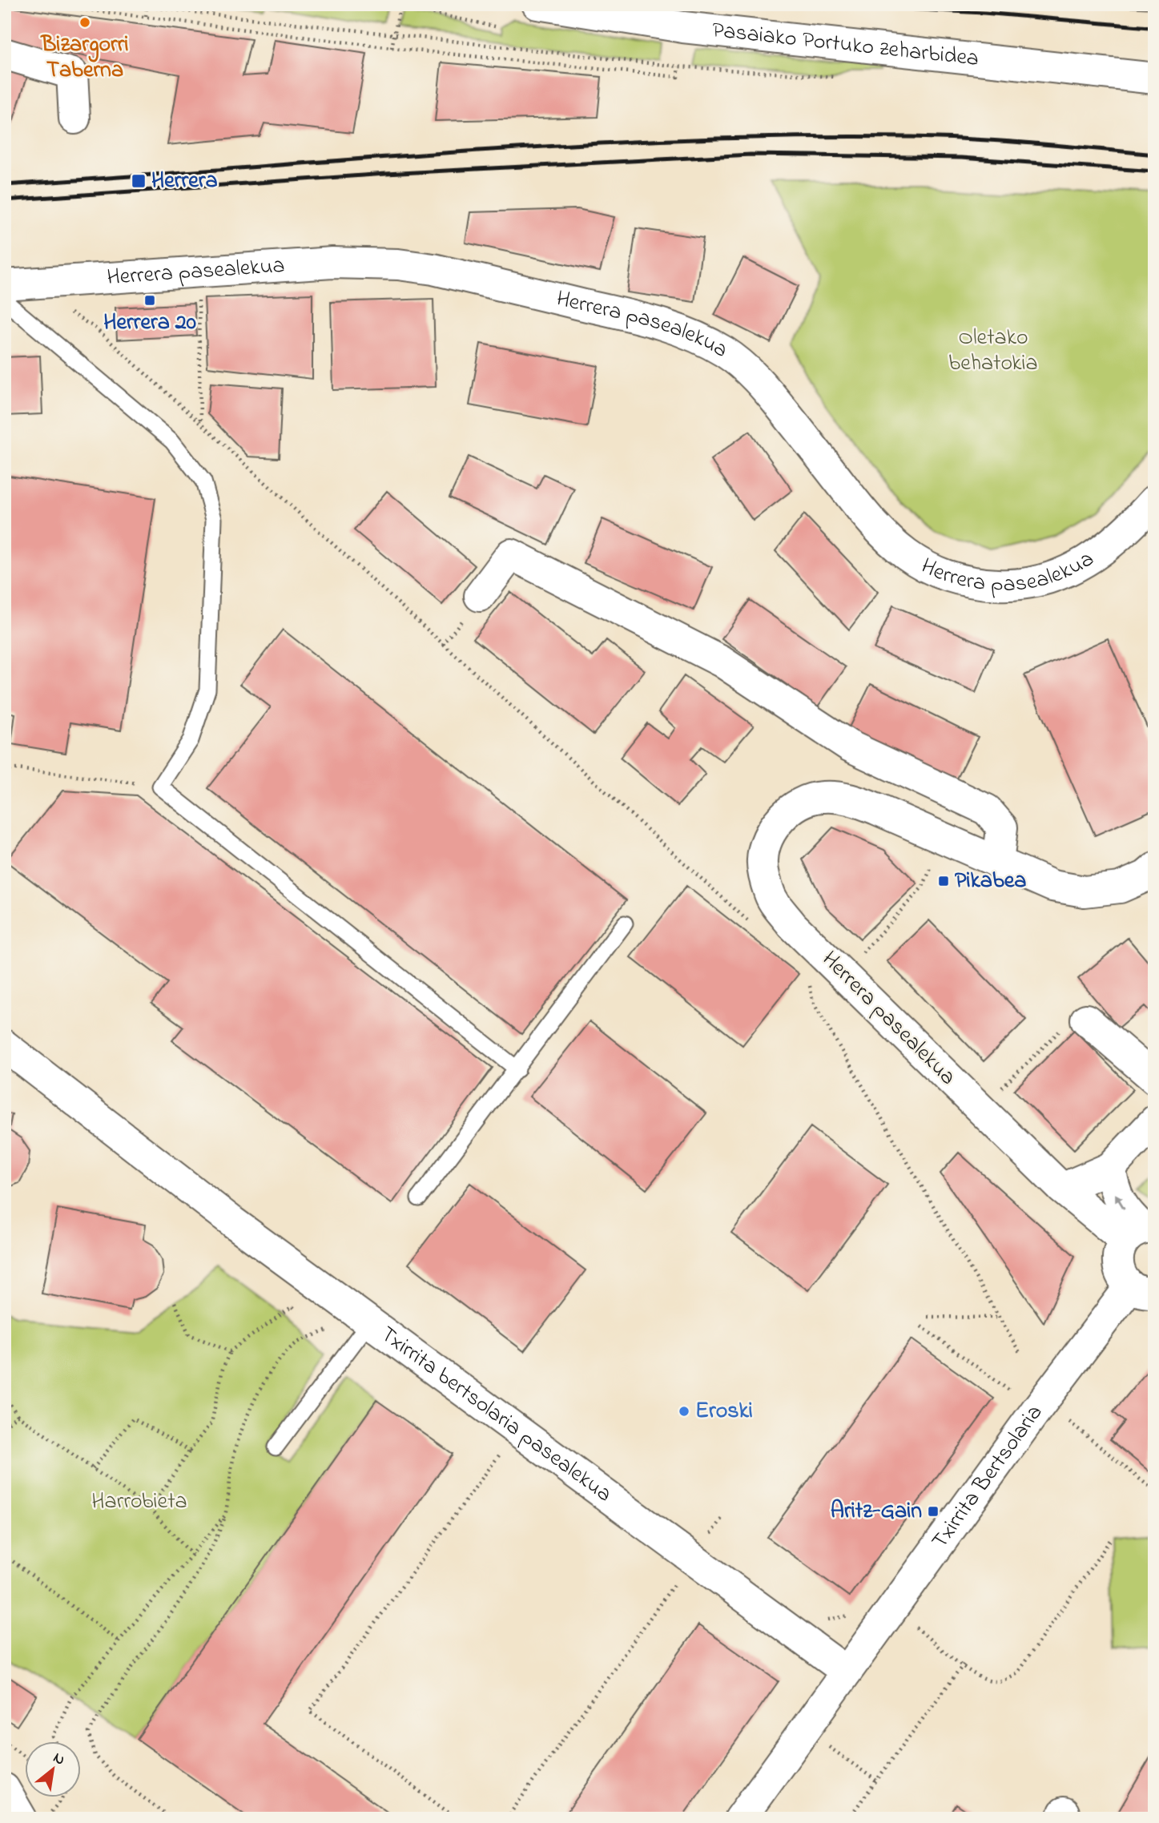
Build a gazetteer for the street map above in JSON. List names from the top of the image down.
{
  "streets": {
    "street": [
      "Pasaiako Portuko zeharbidea",
      "Herrera pasealekua",
      "Txirrita bertsolaria pasealekua",
      "Txirrita Bertsolaria"
    ]
  },
  "crossings": [
    ["Txirrita bertsolaria pasealekua", "Txirrita Bertsolaria"]
  ],
  "parks": ["Oletako behatokia", "Harrobieta"],
  "places": {
    "other": ["Bizargorri Taberna", "Eroski"],
    "transit": [
      "Herrera",
      "Herrera 20",
      "Pikabea",
      "Aritz-Gain"
    ]
  },
  "north": "top right"
}
